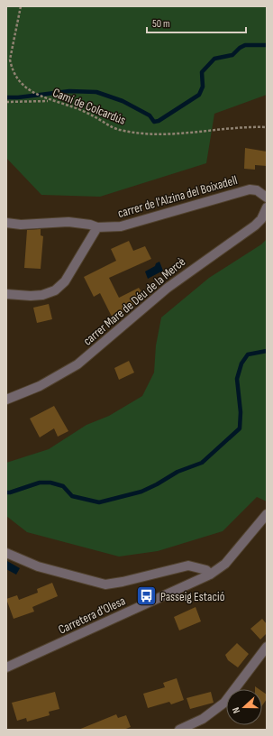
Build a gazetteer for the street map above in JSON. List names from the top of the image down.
{
  "streets": {
    "street": ["carrer de l'Alzina del Boixadell", "carrer Mare de Déu de la Mercè", "Carretera d'Olesa"],
    "path": ["Camí de Colcardús"]
  },
  "places": {
    "bus stop": ["Passeig Estació"]
  },
  "scale_bar": "50 m",
  "north": "left"
}
